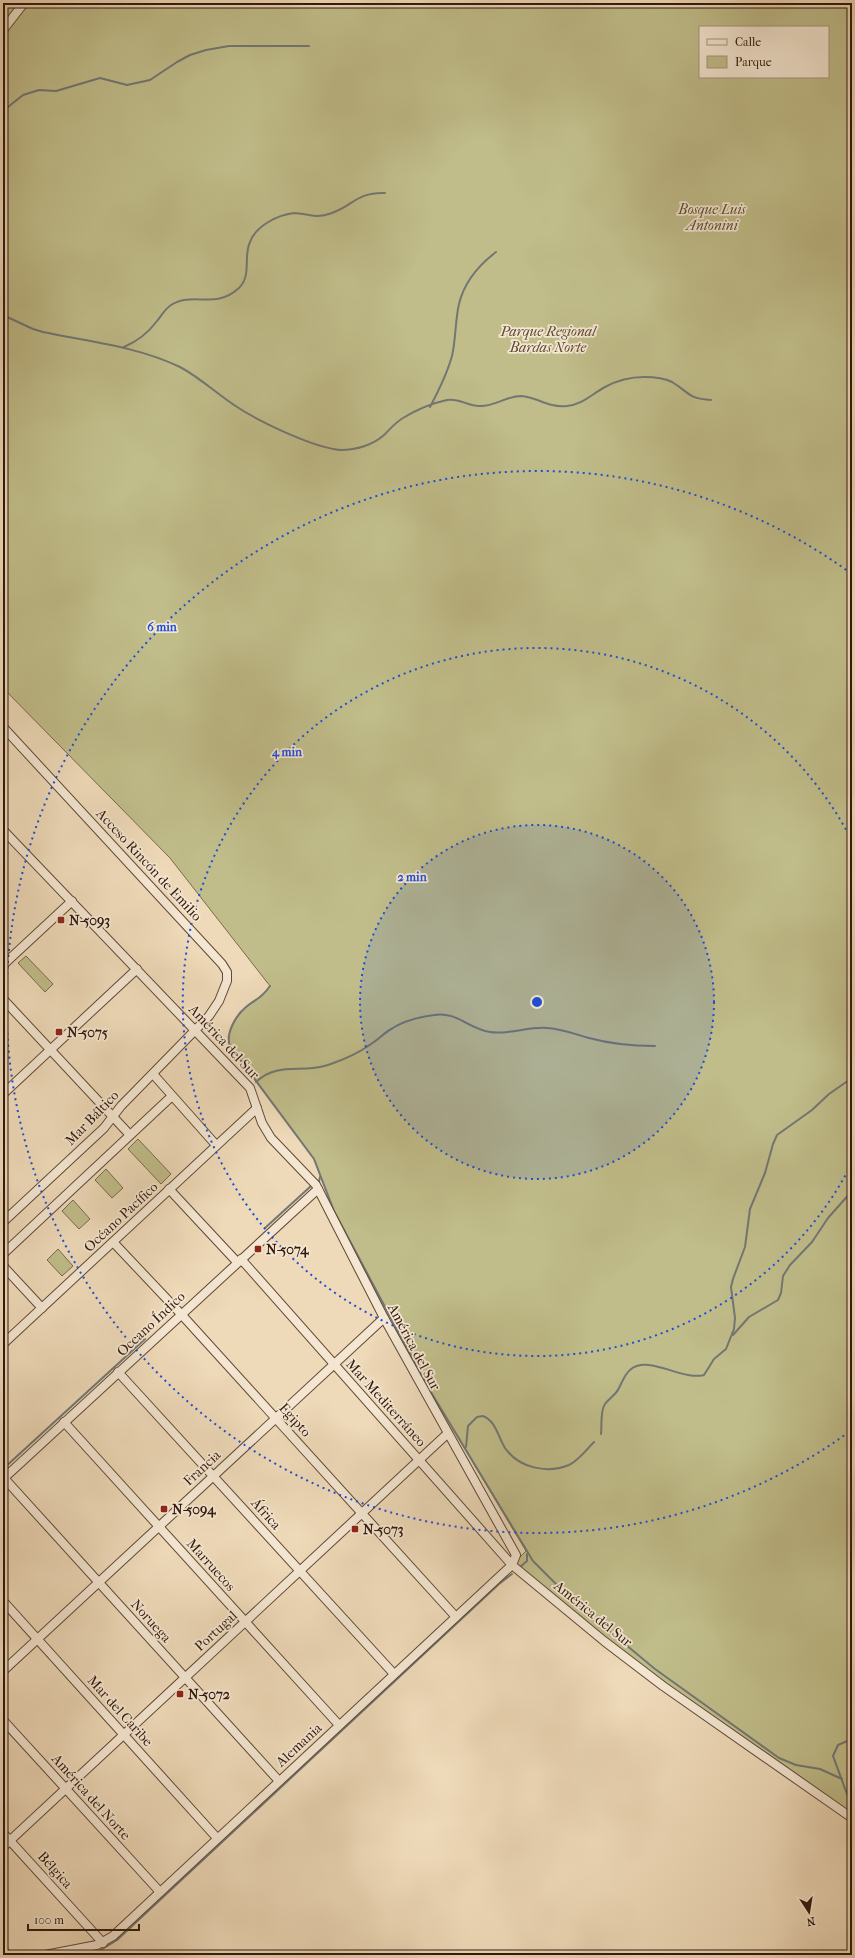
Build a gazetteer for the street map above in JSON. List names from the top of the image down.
{
  "streets": {
    "street": [
      "Acceso Rincón de Emilio",
      "América del Sur",
      "Mar Báltico",
      "Océano Pacífico",
      "Oceano Índico",
      "Mar Mediterráneo",
      "Egipto",
      "Francia",
      "África",
      "Marruecos",
      "Noruega",
      "Portugal",
      "Mar del Caribe",
      "Alemania",
      "América del Norte",
      "Bélgica"
    ]
  },
  "crossings": [
    ["Acceso Rincón de Emilio", "América del Sur"],
    ["Acceso Rincón de Emilio", "Mar Báltico"],
    ["América del Sur", "Mar Báltico"],
    ["América del Sur", "Océano Pacífico"],
    ["América del Sur", "Oceano Índico"],
    ["América del Sur", "Mar Mediterráneo"],
    ["América del Sur", "Francia"],
    ["América del Sur", "Portugal"],
    ["América del Sur", "Alemania"],
    ["Océano Pacífico", "Mar Mediterráneo"],
    ["Océano Pacífico", "Egipto"],
    ["Oceano Índico", "Mar Mediterráneo"],
    ["Oceano Índico", "Egipto"],
    ["Oceano Índico", "África"],
    ["Oceano Índico", "Marruecos"],
    ["Oceano Índico", "Noruega"],
    ["Mar Mediterráneo", "Francia"],
    ["Mar Mediterráneo", "Portugal"],
    ["Mar Mediterráneo", "Alemania"],
    ["Egipto", "Francia"],
    ["Egipto", "Portugal"],
    ["Egipto", "Alemania"],
    ["Francia", "África"],
    ["Francia", "Marruecos"],
    ["Francia", "Noruega"],
    ["Francia", "Mar del Caribe"],
    ["África", "Portugal"],
    ["África", "Alemania"],
    ["Marruecos", "Portugal"],
    ["Marruecos", "Alemania"],
    ["Noruega", "Portugal"],
    ["Noruega", "Alemania"],
    ["Portugal", "Mar del Caribe"],
    ["Portugal", "América del Norte"],
    ["Portugal", "Bélgica"],
    ["Mar del Caribe", "Alemania"],
    ["Alemania", "América del Norte"],
    ["Alemania", "Bélgica"]
  ],
  "parks": ["Bosque Luis Antonini", "Parque Regional Bardas Norte"],
  "places": {
    "transit": [
      "N-5093",
      "N-5075",
      "N-5074",
      "N-5094",
      "N-5073",
      "N-5072"
    ]
  },
  "legend": ["Calle", "Parque"],
  "scale_bar": "100 m",
  "north": "bottom",
  "rings": ["6 min", "4 min", "2 min"]
}
